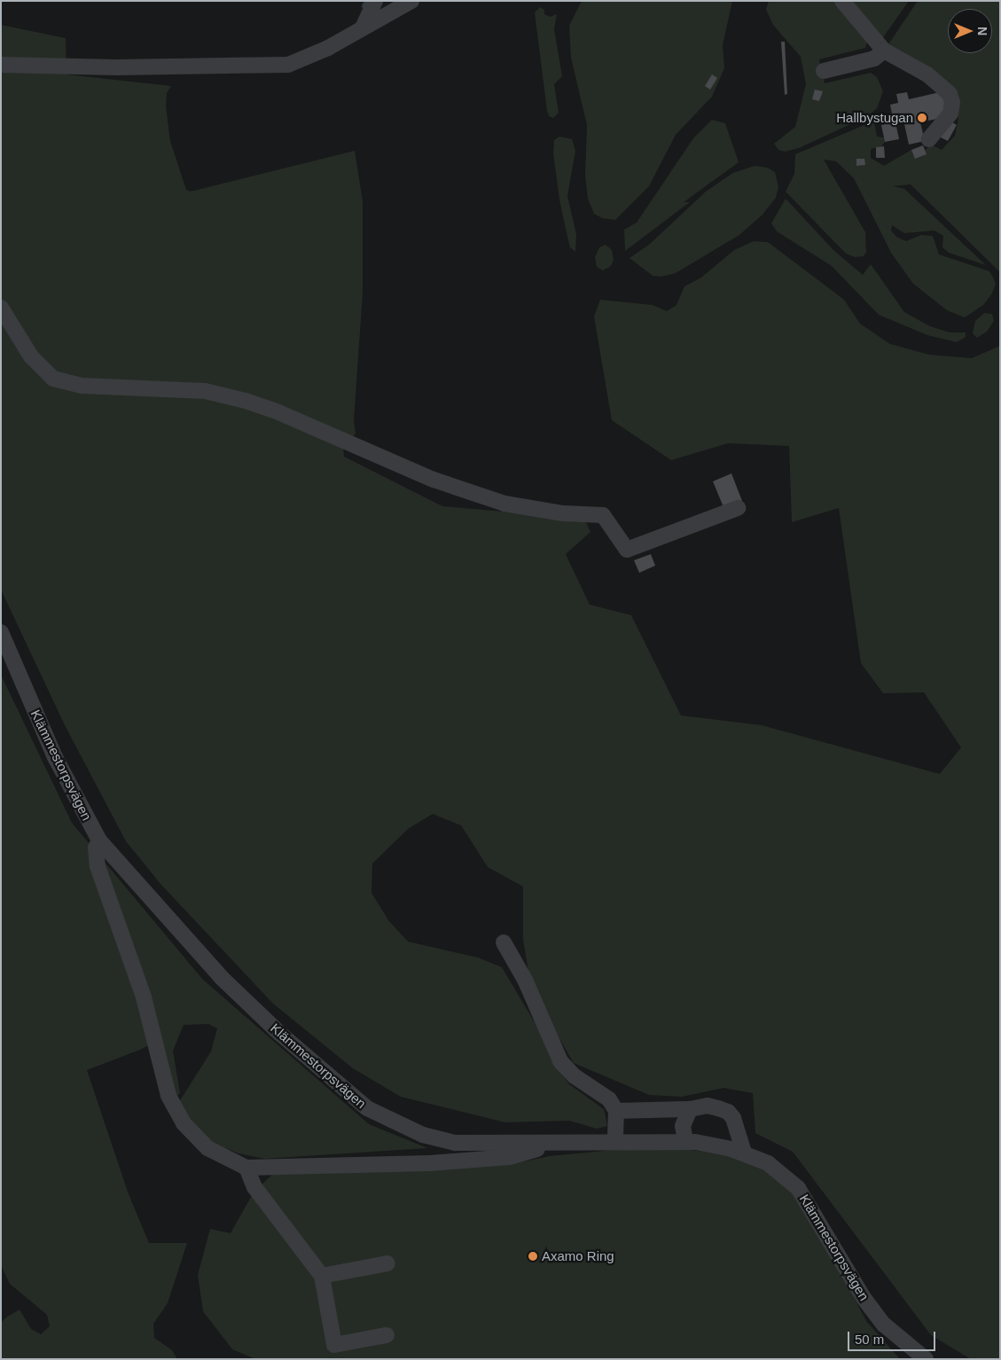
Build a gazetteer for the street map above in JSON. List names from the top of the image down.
{
  "streets": {
    "street": ["Klämmestorpsvägen"]
  },
  "places": ["Hallbystugan", "Axamo Ring"],
  "scale_bar": "50 m",
  "north": "right"
}
